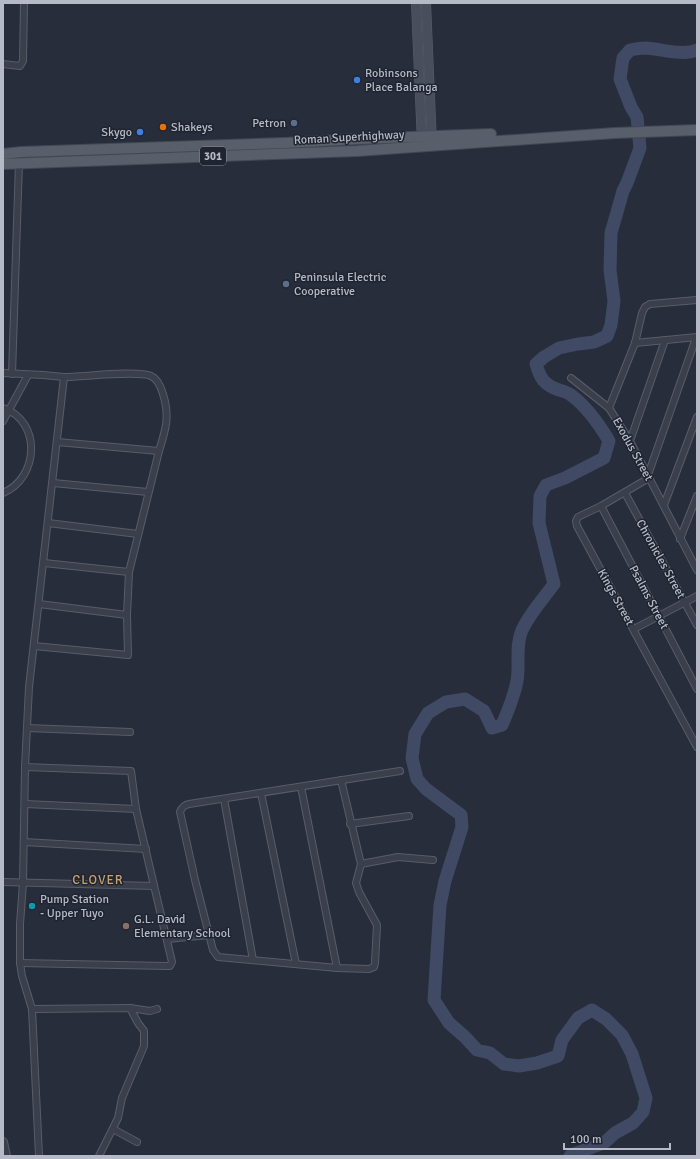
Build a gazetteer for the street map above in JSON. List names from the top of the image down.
{
  "streets": {
    "main road": ["Roman Superhighway", "301"],
    "street": [
      "Exodus Street",
      "Chronicles Street",
      "Kings Street",
      "Psalms Street"
    ]
  },
  "crossings": [
    ["Exodus Street", "Kings Street"],
    ["Chronicles Street", "Kings Street"],
    ["Kings Street", "Psalms Street"]
  ],
  "districts": ["CLOVER"],
  "places": [
    "Robinsons Place Balanga",
    "Petron",
    "Shakeys",
    "Skygo",
    "Peninsula Electric Cooperative",
    "Pump Station - Upper Tuyo",
    "G.L. David Elementary School"
  ],
  "scale_bar": "100 m"
}
